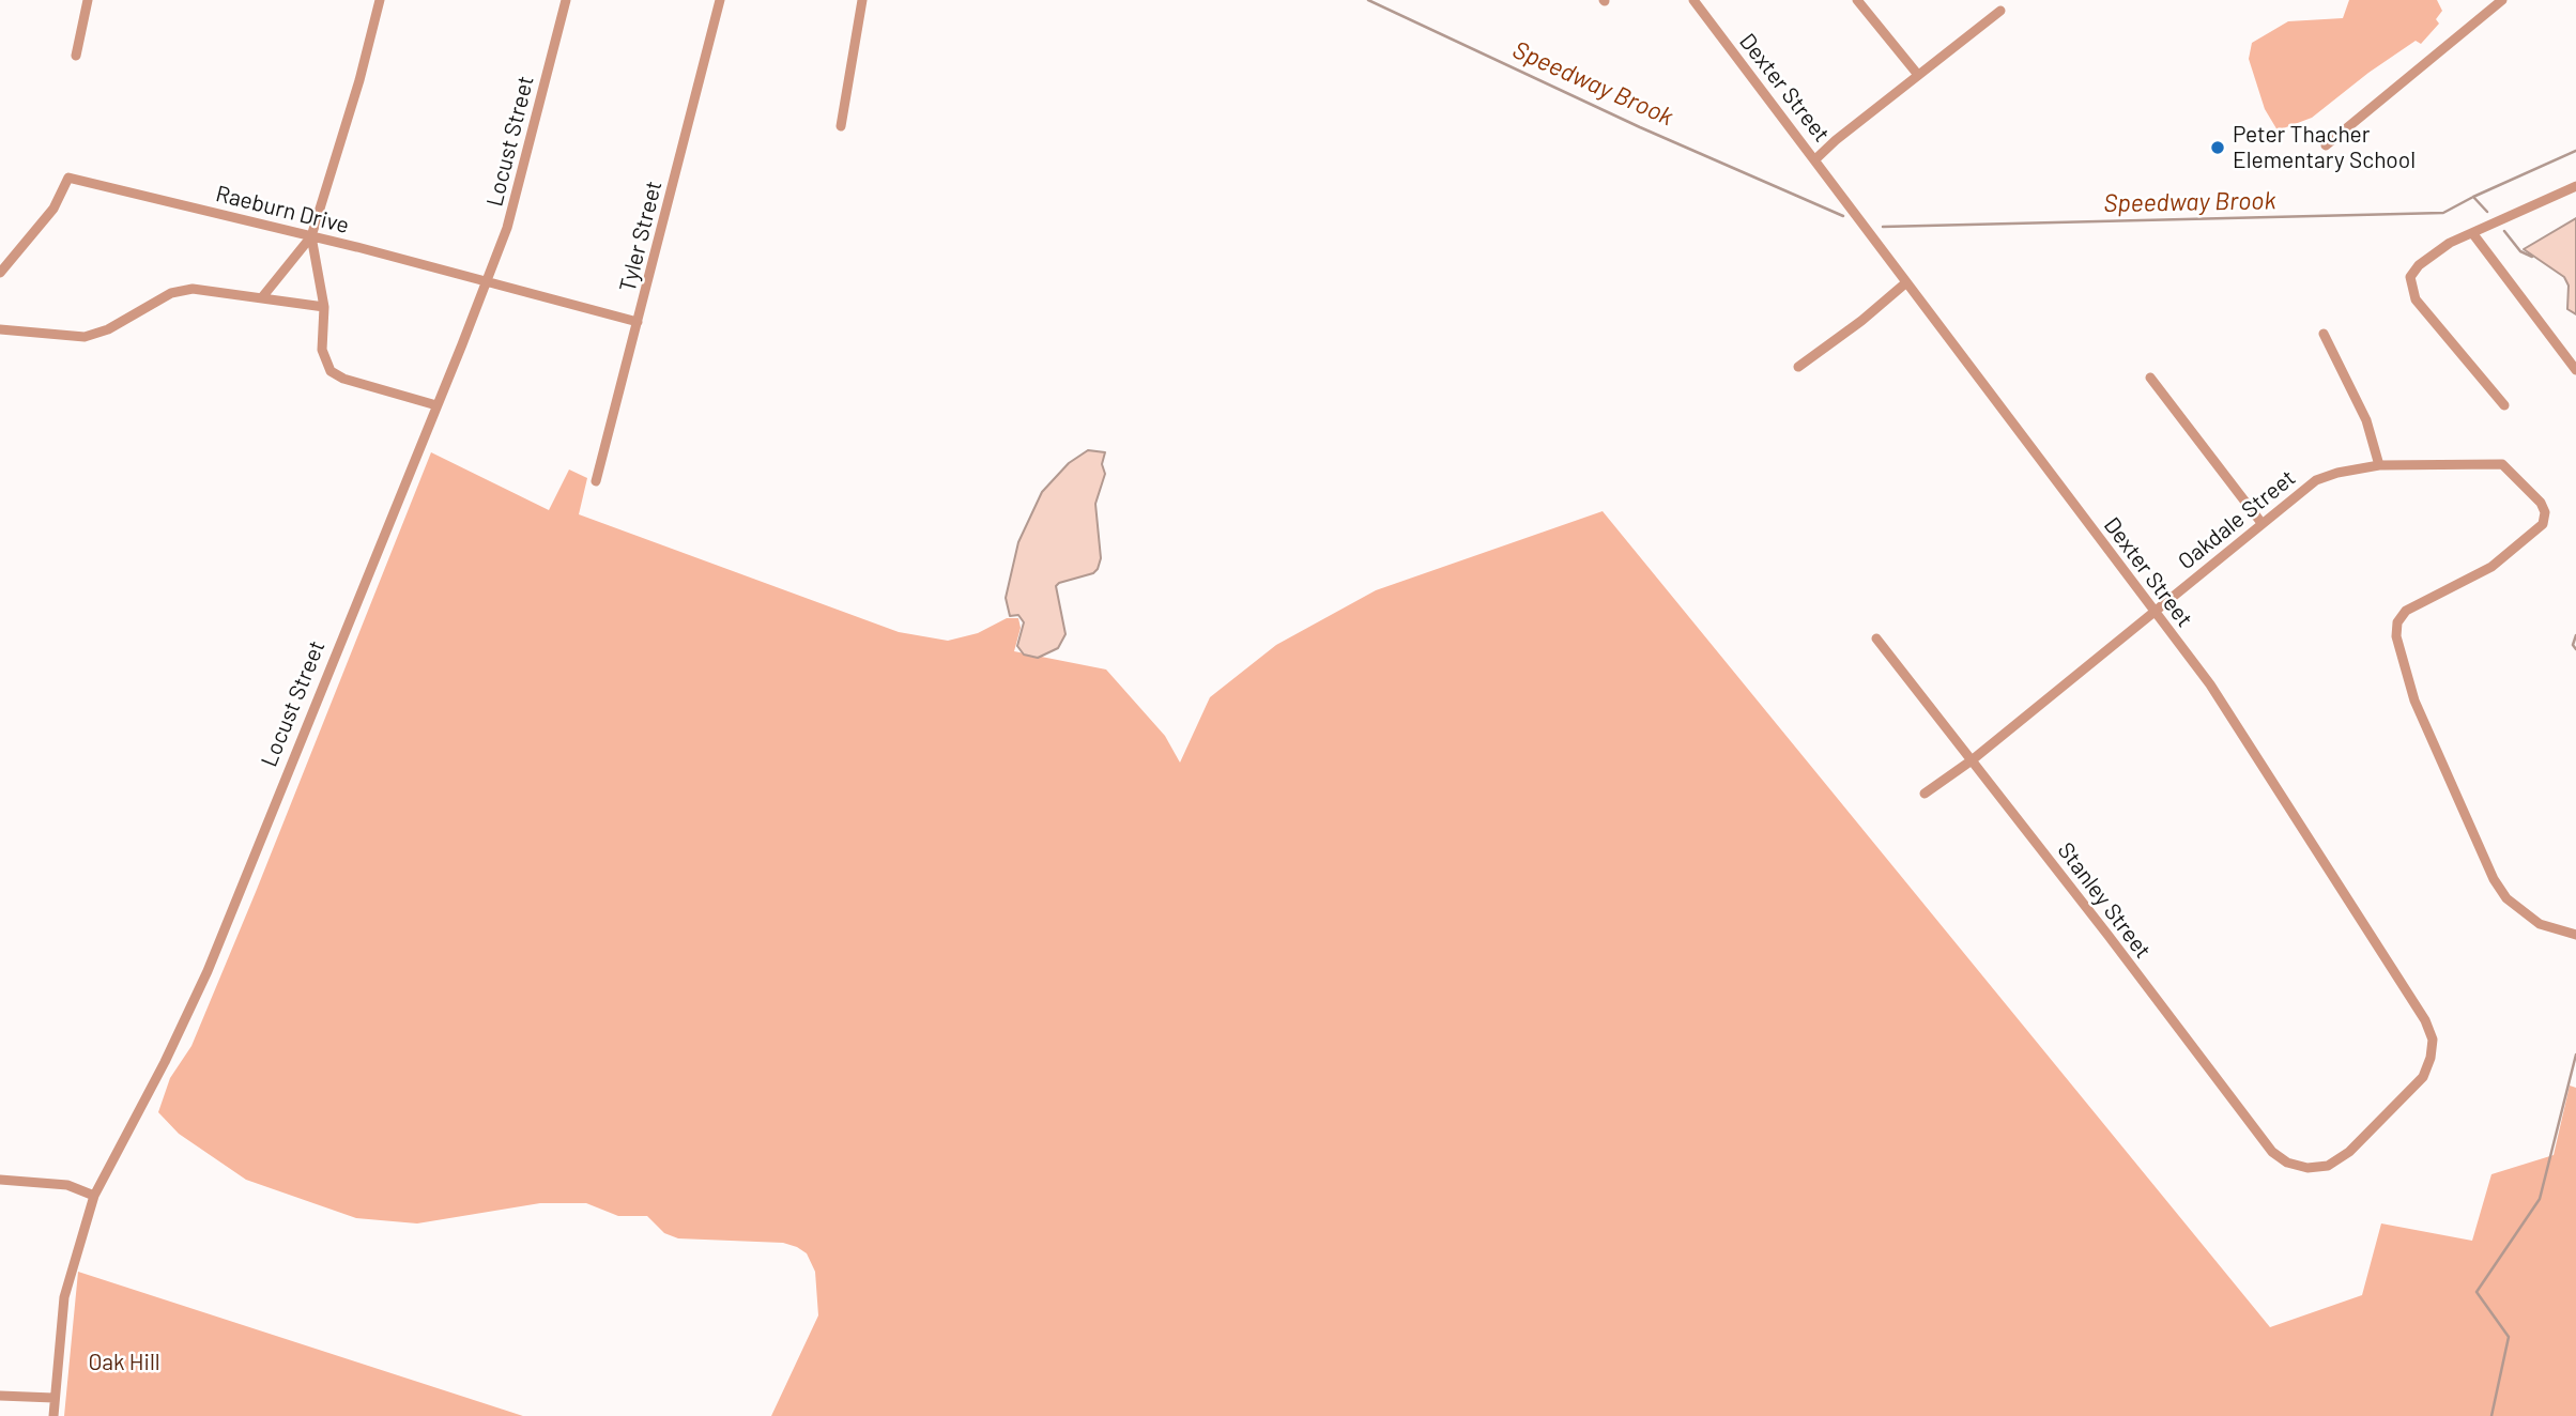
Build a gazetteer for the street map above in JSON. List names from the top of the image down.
{
  "streets": {
    "street": [
      "Dexter Street",
      "Locust Street",
      "Raeburn Drive",
      "Tyler Street",
      "Oakdale Street",
      "Stanley Street"
    ]
  },
  "crossings": [
    ["Dexter Street", "Oakdale Street"],
    ["Dexter Street", "Stanley Street"],
    ["Locust Street", "Raeburn Drive"],
    ["Raeburn Drive", "Tyler Street"],
    ["Oakdale Street", "Stanley Street"]
  ],
  "water": ["Speedway Brook"],
  "parks": ["Oak Hill"],
  "places": ["Peter Thacher Elementary School"]
}
